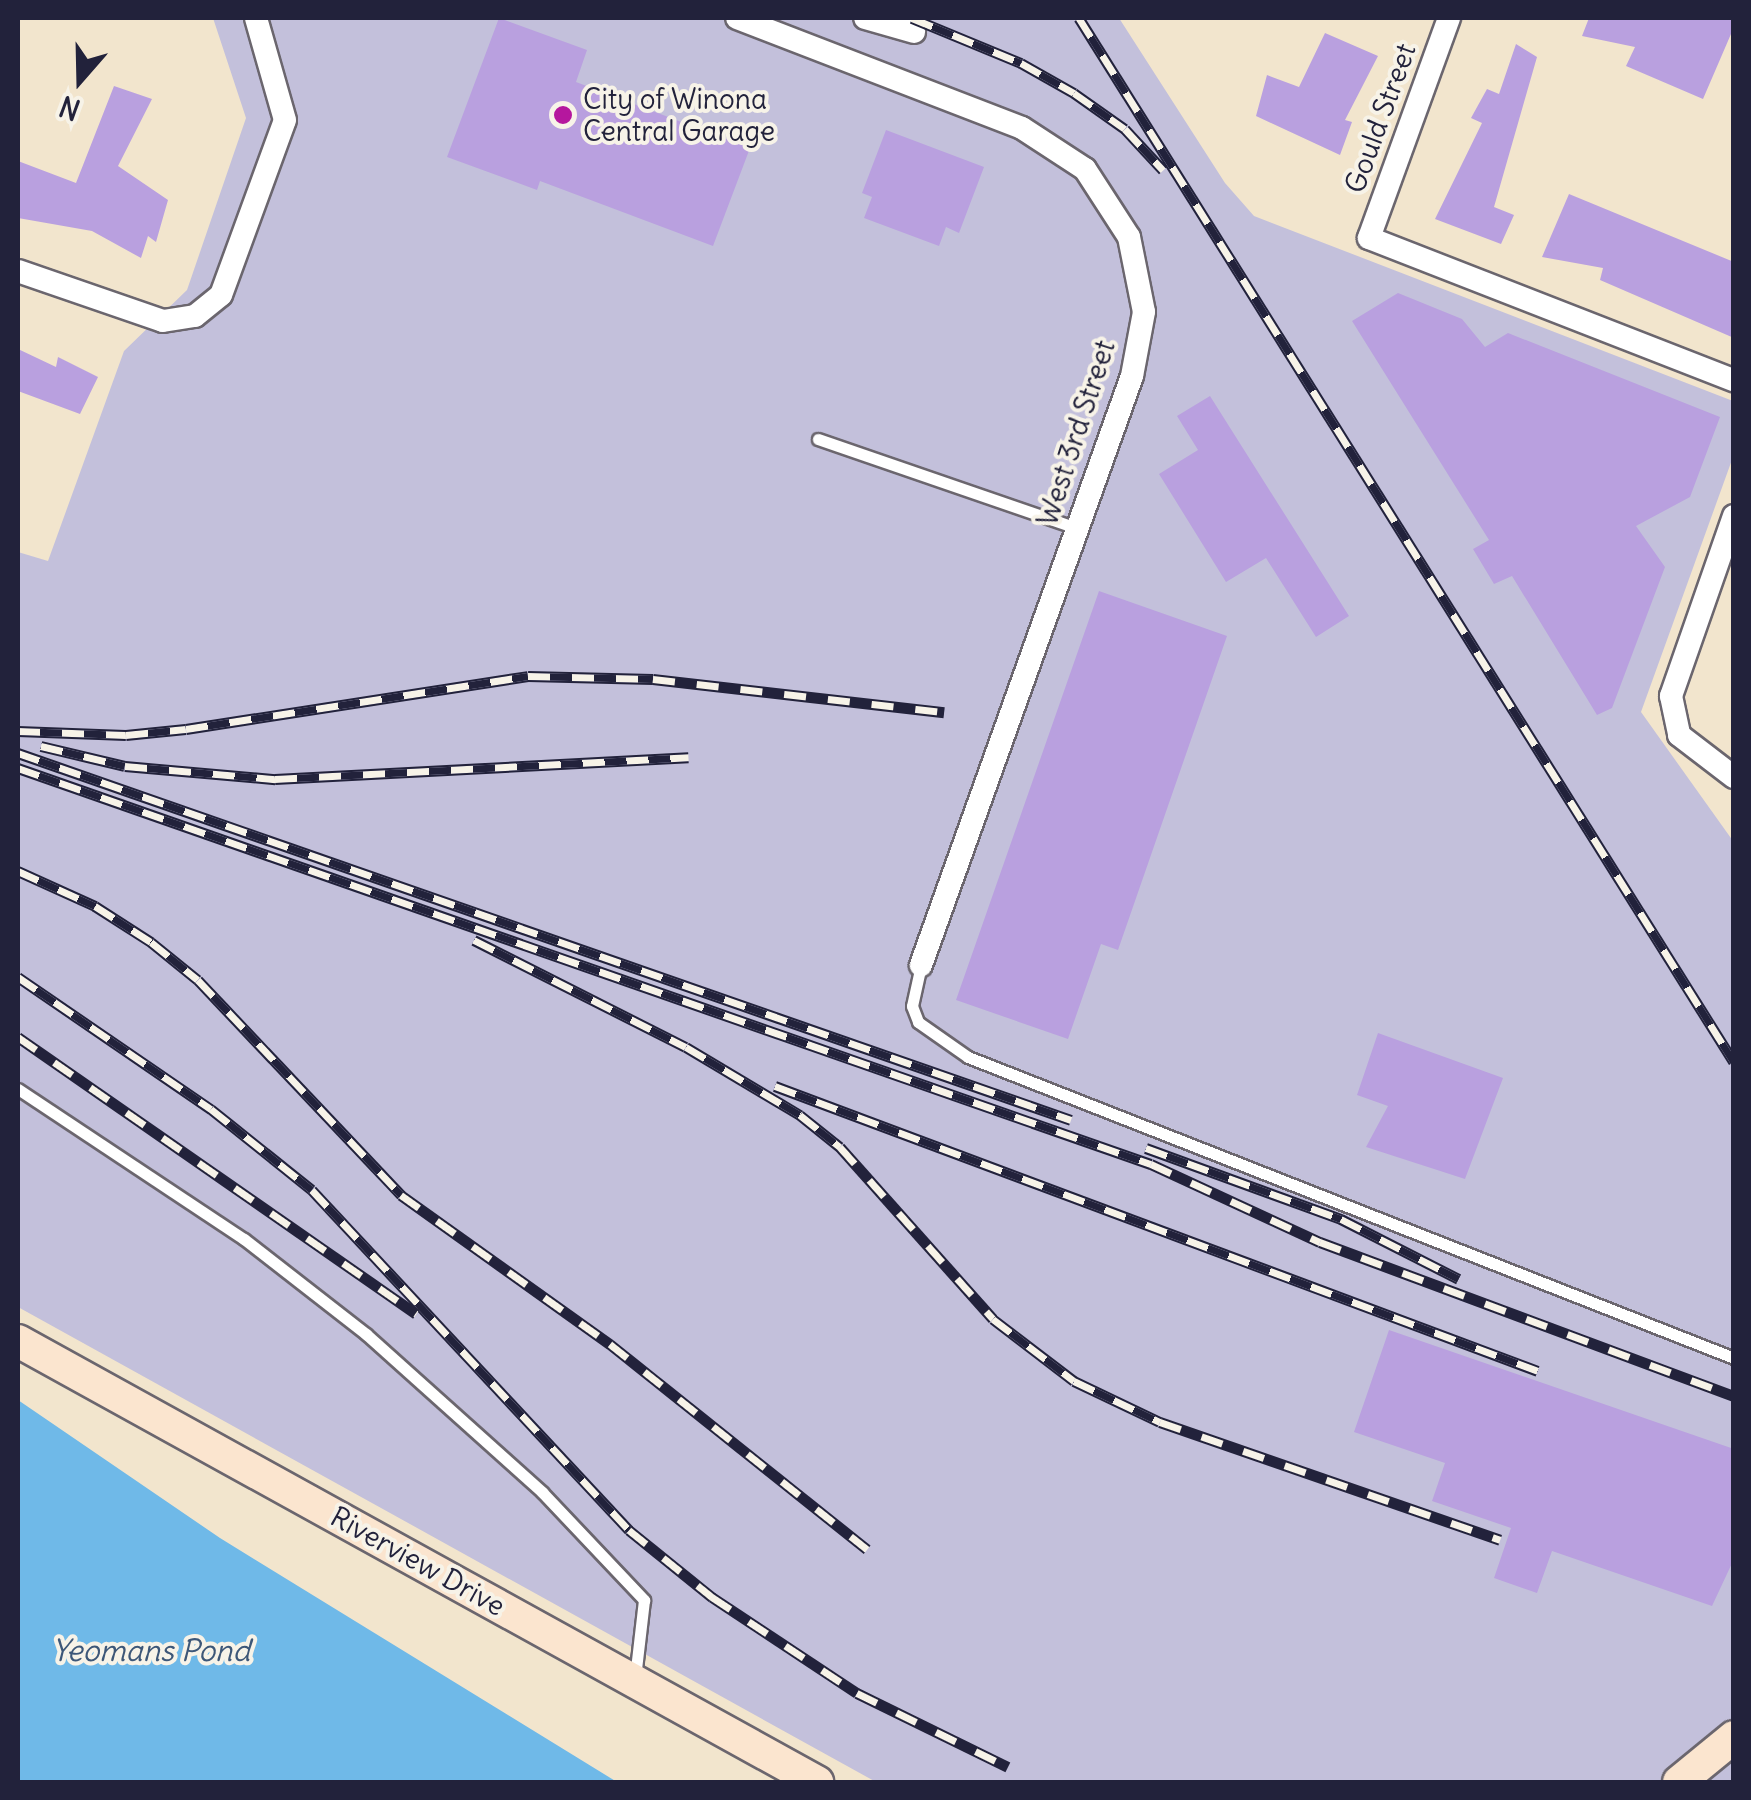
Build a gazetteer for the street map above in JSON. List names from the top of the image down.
{
  "streets": {
    "street": ["Gould Street", "West 3rd Street", "Riverview Drive"]
  },
  "water": ["Yeomans Pond"],
  "places": ["City of Winona Central Garage"],
  "north": "bottom"
}
